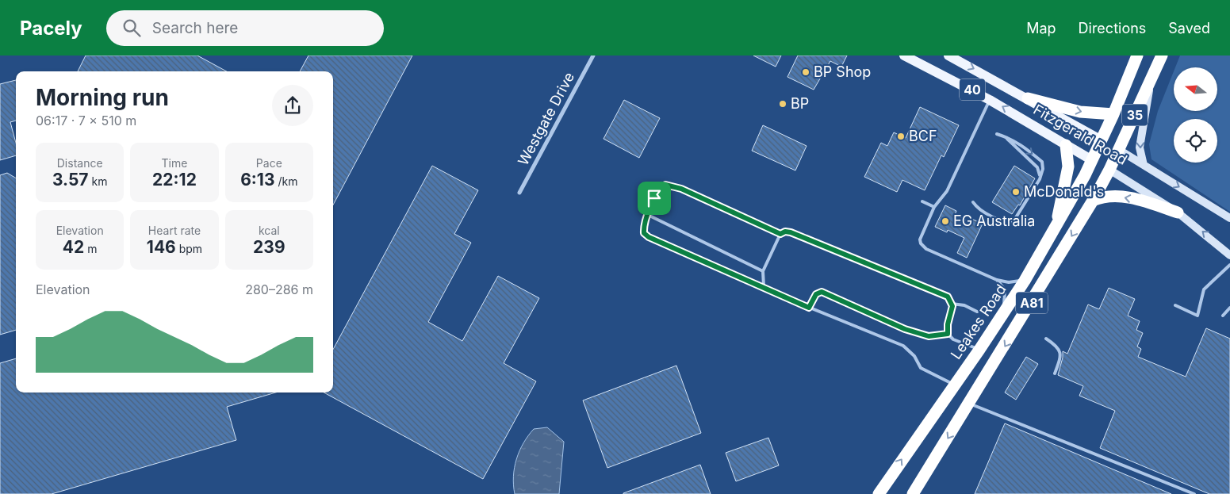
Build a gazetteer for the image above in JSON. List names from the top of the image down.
{
  "streets": {
    "highway": [
      "35",
      "Fitzgerald Road",
      "A81",
      "Leakes Road"
    ],
    "main road": ["40"],
    "street": ["Westgate Drive"]
  },
  "crossings": [
    ["35", "Fitzgerald Road"],
    ["35", "Leakes Road"],
    ["Fitzgerald Road", "A81"],
    ["Fitzgerald Road", "Leakes Road"]
  ],
  "places": [
    "BP Shop",
    "BP",
    "BCF",
    "McDonald's",
    "EG Australia"
  ],
  "north": "left",
  "page": {
    "header": "Pacely",
    "search": "Search here",
    "nav": ["Map", "Directions", "Saved"],
    "heading": ["Morning run", "06:17 · 7 × 510 m"],
    "stats": [
      ["Distance", "3.57 km"],
      ["Time", "22:12"],
      ["Pace", "6:13 /km"],
      ["Elevation", "42 m"],
      ["Heart rate", "146 bpm"],
      ["kcal", "239"]
    ],
    "chart": ["Elevation", "280–286 m"]
  }
}
